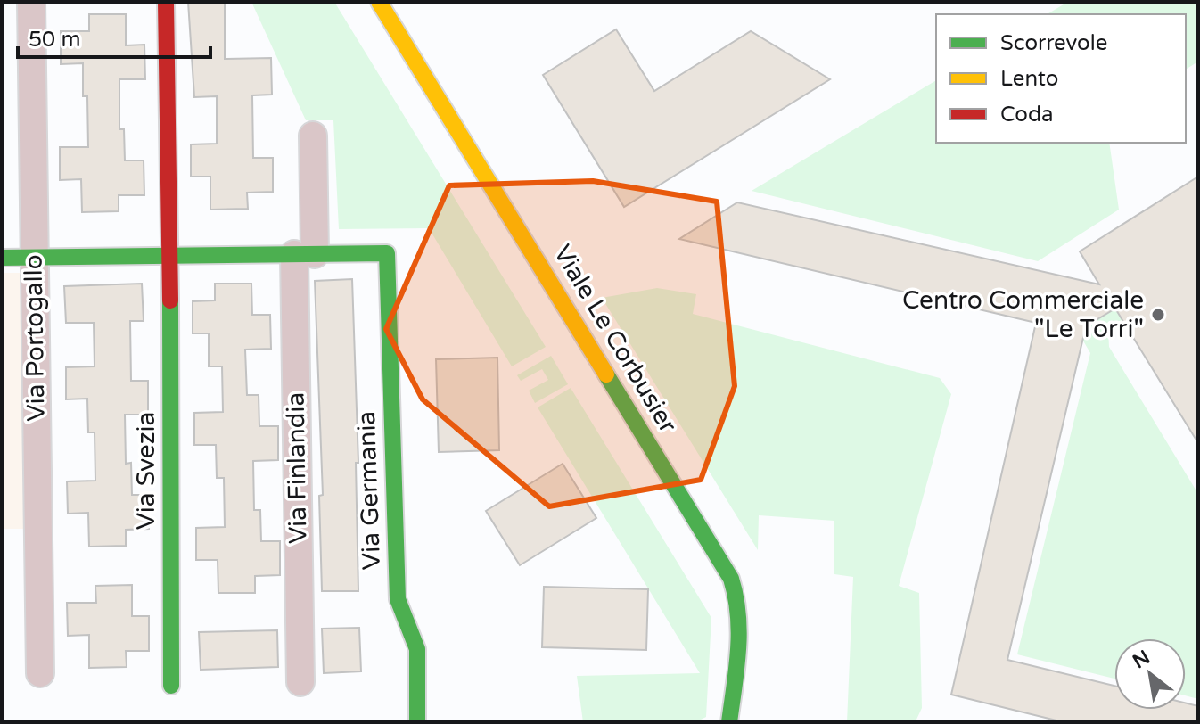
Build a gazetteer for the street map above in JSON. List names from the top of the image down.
{
  "streets": {
    "street": [
      "Via Portogallo",
      "Viale Le Corbusier",
      "Via Finlandia",
      "Via Svezia",
      "Via Germania"
    ]
  },
  "crossings": [
    ["Via Finlandia", "Via Germania"]
  ],
  "places": ["Centro Commerciale \"Le Torri\""],
  "legend": ["Scorrevole", "Lento", "Coda"],
  "scale_bar": "50 m",
  "north": "top left"
}
